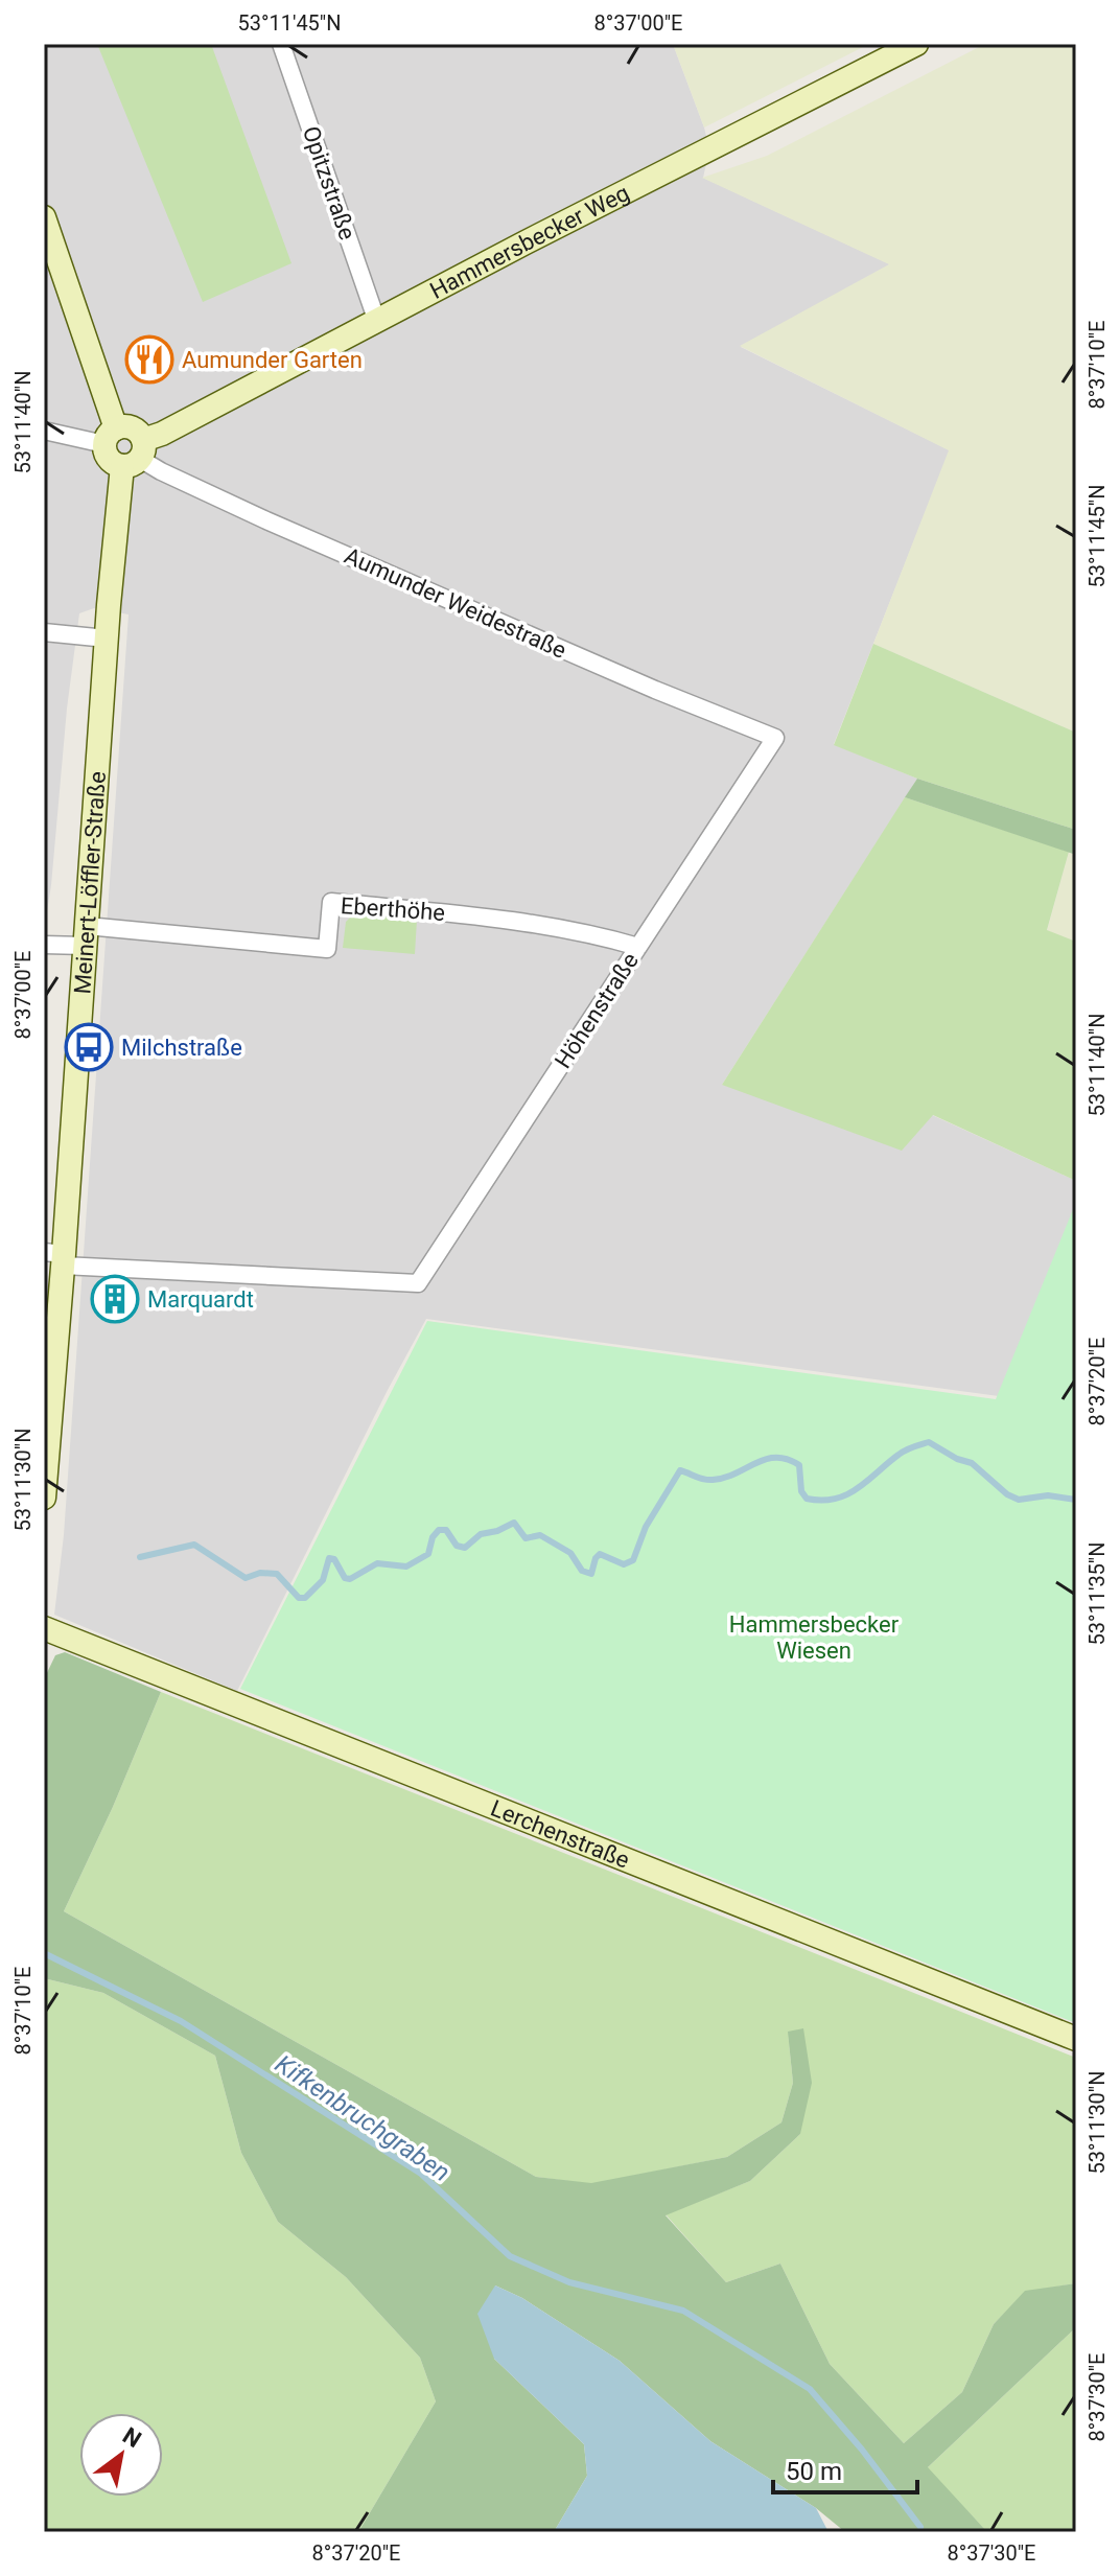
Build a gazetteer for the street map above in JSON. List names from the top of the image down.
{
  "streets": {
    "street": [
      "Opitzstraße",
      "Hammersbecker Weg",
      "Aumunder Weidestraße",
      "Meinert-Löffler-Straße",
      "Eberthöhe",
      "Höhenstraße",
      "Lerchenstraße"
    ]
  },
  "crossings": [
    ["Opitzstraße", "Hammersbecker Weg"],
    ["Hammersbecker Weg", "Aumunder Weidestraße"],
    ["Hammersbecker Weg", "Meinert-Löffler-Straße"],
    ["Aumunder Weidestraße", "Meinert-Löffler-Straße"],
    ["Aumunder Weidestraße", "Höhenstraße"],
    ["Meinert-Löffler-Straße", "Eberthöhe"],
    ["Meinert-Löffler-Straße", "Höhenstraße"],
    ["Eberthöhe", "Höhenstraße"]
  ],
  "water": ["Kifkenbruchgraben"],
  "parks": ["Hammersbecker Wiesen"],
  "places": {
    "restaurant": ["Aumunder Garten"],
    "bus stop": ["Milchstraße"],
    "building": ["Marquardt"]
  },
  "scale_bar": "50 m",
  "north": "top right",
  "coordinates": [
    "53°11'45\"N",
    "8°37'00\"E",
    "8°37'10\"E",
    "53°11'40\"N",
    "8°37'20\"E",
    "53°11'30\"N",
    "53°11'35\"N",
    "8°37'30\"E"
  ]
}
